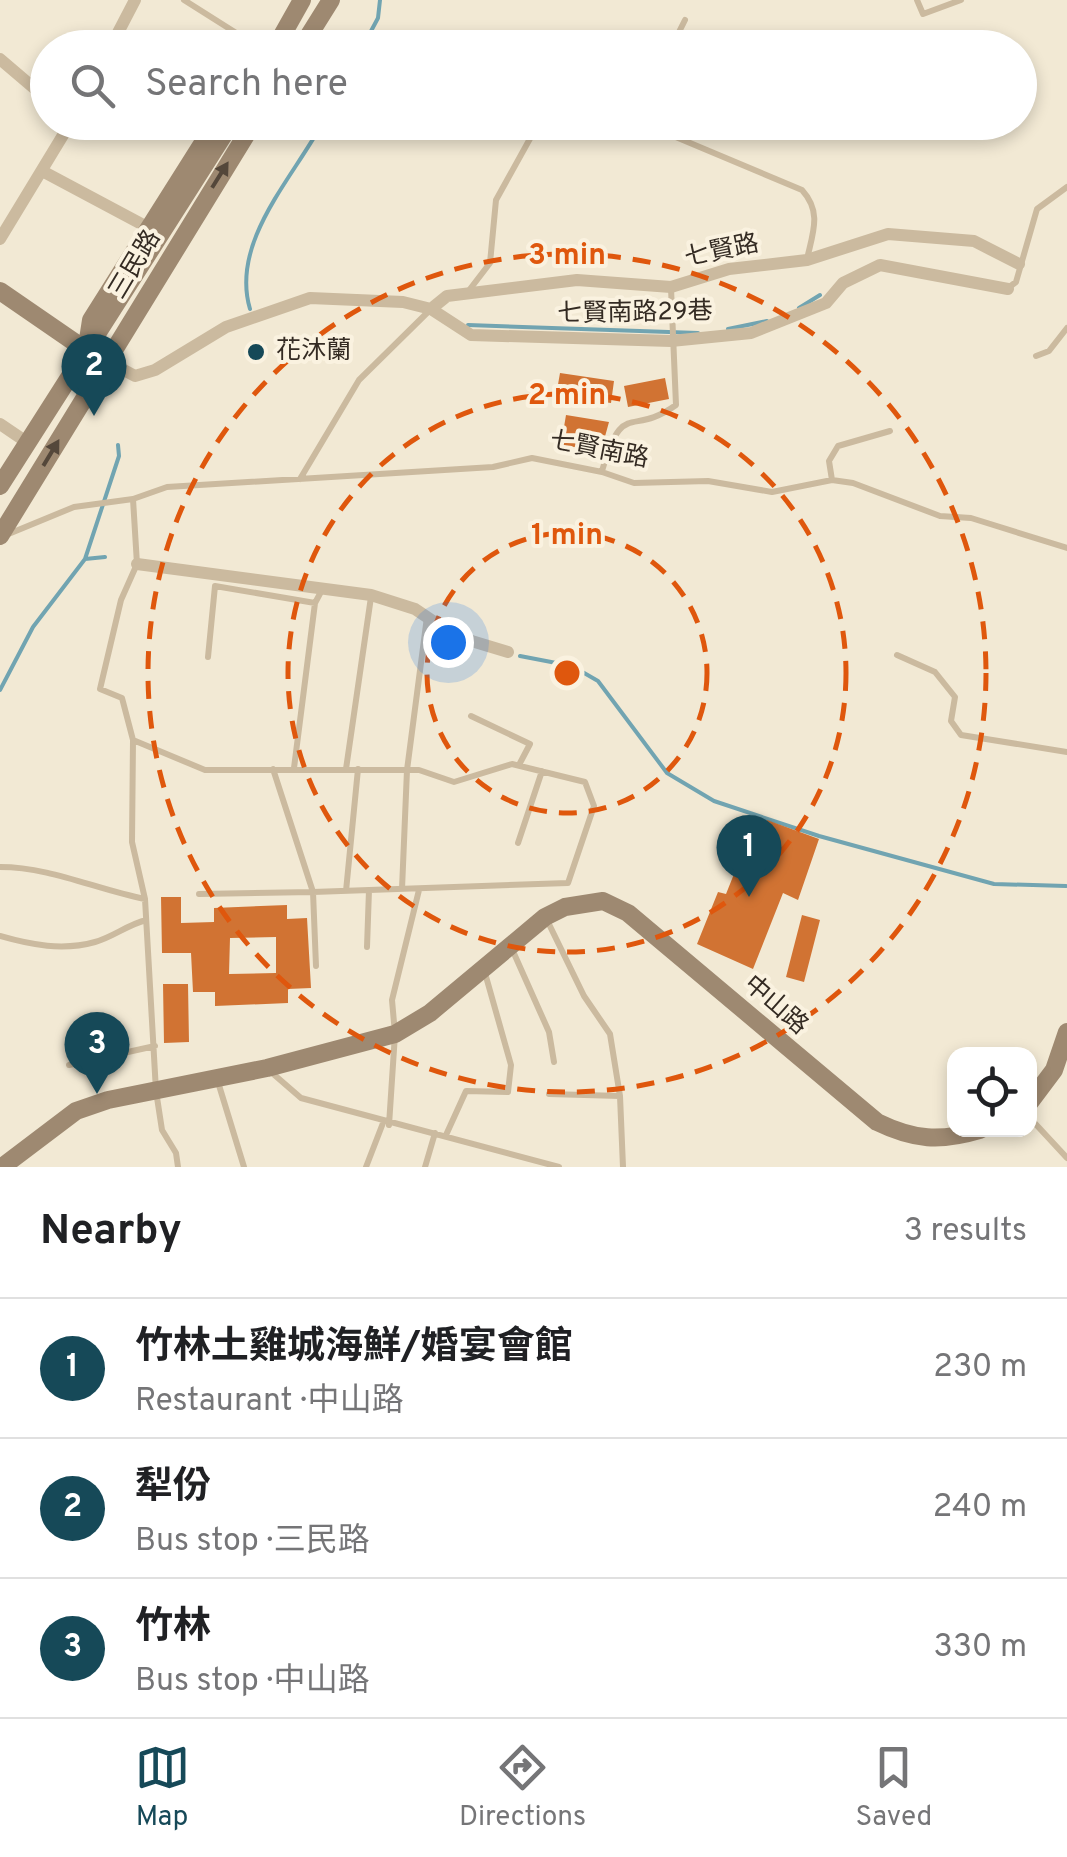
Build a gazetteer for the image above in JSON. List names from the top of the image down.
{
  "streets": {
    "street": [
      "七賢路",
      "三民路",
      "七賢南路29巷",
      "中山路"
    ],
    "lane": ["七賢南路"]
  },
  "crossings": [
    ["七賢路", "三民路"],
    ["七賢路", "七賢南路29巷"],
    ["七賢路", "七賢南路"],
    ["三民路", "七賢南路"]
  ],
  "places": ["花沐蘭"],
  "page": {
    "search": "Search here",
    "pins": ["2", "1", "3"],
    "heading": ["Nearby", "3 results"],
    "list": [
      {
        "mark": "1",
        "name": "竹林土雞城海鮮/婚宴會館",
        "note": "Restaurant · 中山路",
        "value": "230 m"
      },
      {
        "mark": "2",
        "name": "犁份",
        "note": "Bus stop · 三民路",
        "value": "240 m"
      },
      {
        "mark": "3",
        "name": "竹林",
        "note": "Bus stop · 中山路",
        "value": "330 m"
      }
    ],
    "nav": ["Map", "Directions", "Saved"]
  },
  "rings": ["3 min", "2 min", "1 min"]
}
